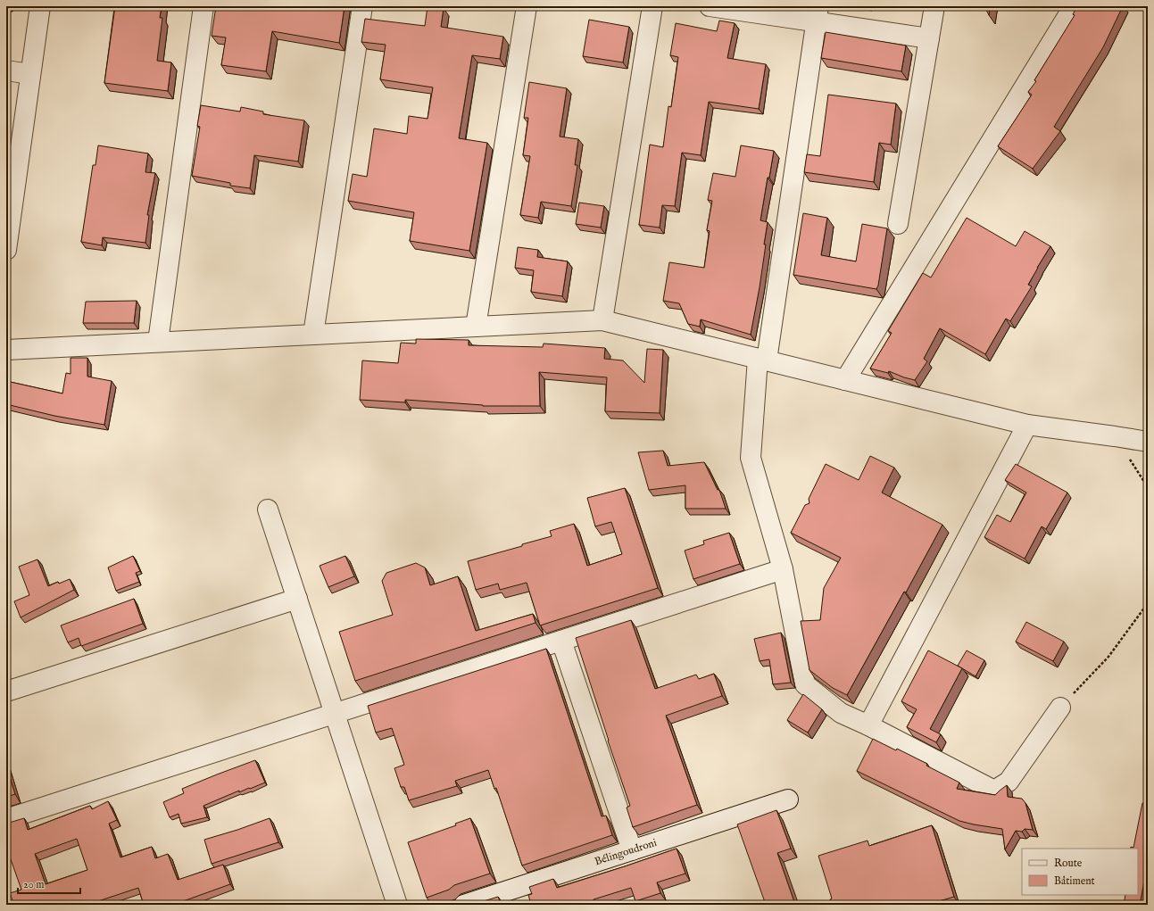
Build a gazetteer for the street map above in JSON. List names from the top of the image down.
{
  "streets": {
    "street": ["Bélingoudroni"]
  },
  "legend": ["Route", "Bâtiment"],
  "scale_bar": "20 m"
}
